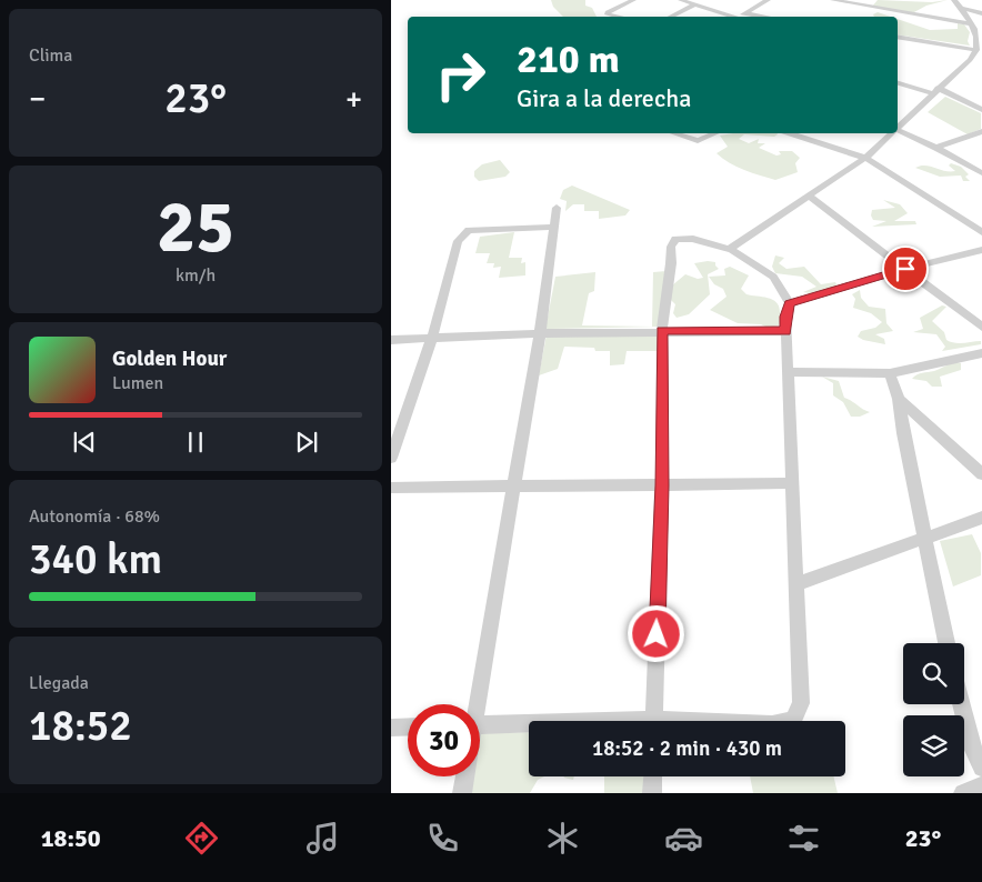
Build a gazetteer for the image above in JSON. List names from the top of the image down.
{
  "page": {
    "tile": [
      "Clima",
      ["25", "km/h"],
      ["Autonomía · 68%", "340 km"],
      ["Llegada", "18:52"]
    ],
    "turn": ["210 m", "Gira a la derecha"],
    "heat": ["−", "23°", "+"],
    "song": ["Golden Hour", "Lumen"],
    "limit": "30",
    "trip": "18:52 · 2 min · 430 m",
    "tabs": ["18:50", "23°"]
  }
}
